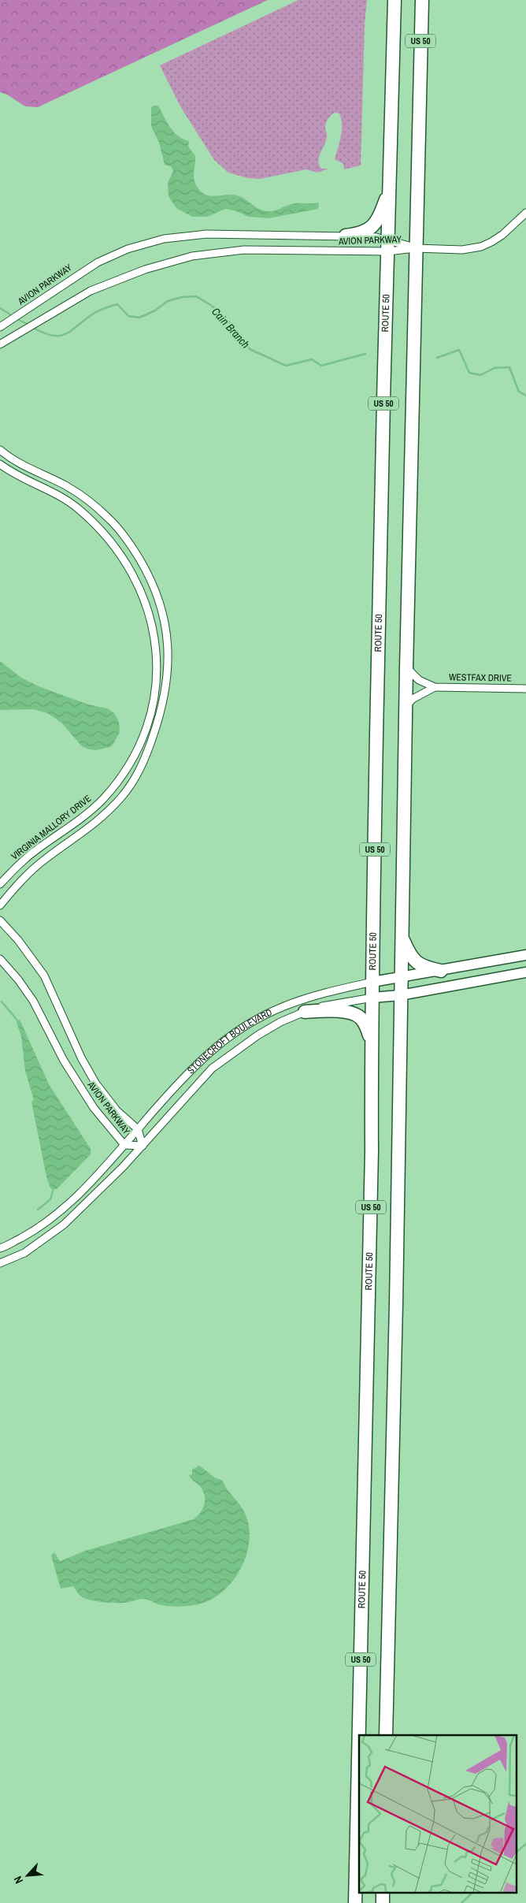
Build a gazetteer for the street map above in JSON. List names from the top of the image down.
{
  "streets": {
    "highway": ["US 50", "ROUTE 50"],
    "main road": ["STONECROFT BOULEVARD"],
    "street": ["AVION PARKWAY", "WESTFAX DRIVE", "VIRGINIA MALLORY DRIVE"]
  },
  "crossings": [
    ["US 50", "AVION PARKWAY"],
    ["US 50", "WESTFAX DRIVE"],
    ["US 50", "STONECROFT BOULEVARD"],
    ["AVION PARKWAY", "ROUTE 50"],
    ["AVION PARKWAY", "STONECROFT BOULEVARD"],
    ["ROUTE 50", "STONECROFT BOULEVARD"]
  ],
  "water": ["Cain Branch"],
  "north": "bottom left"
}
